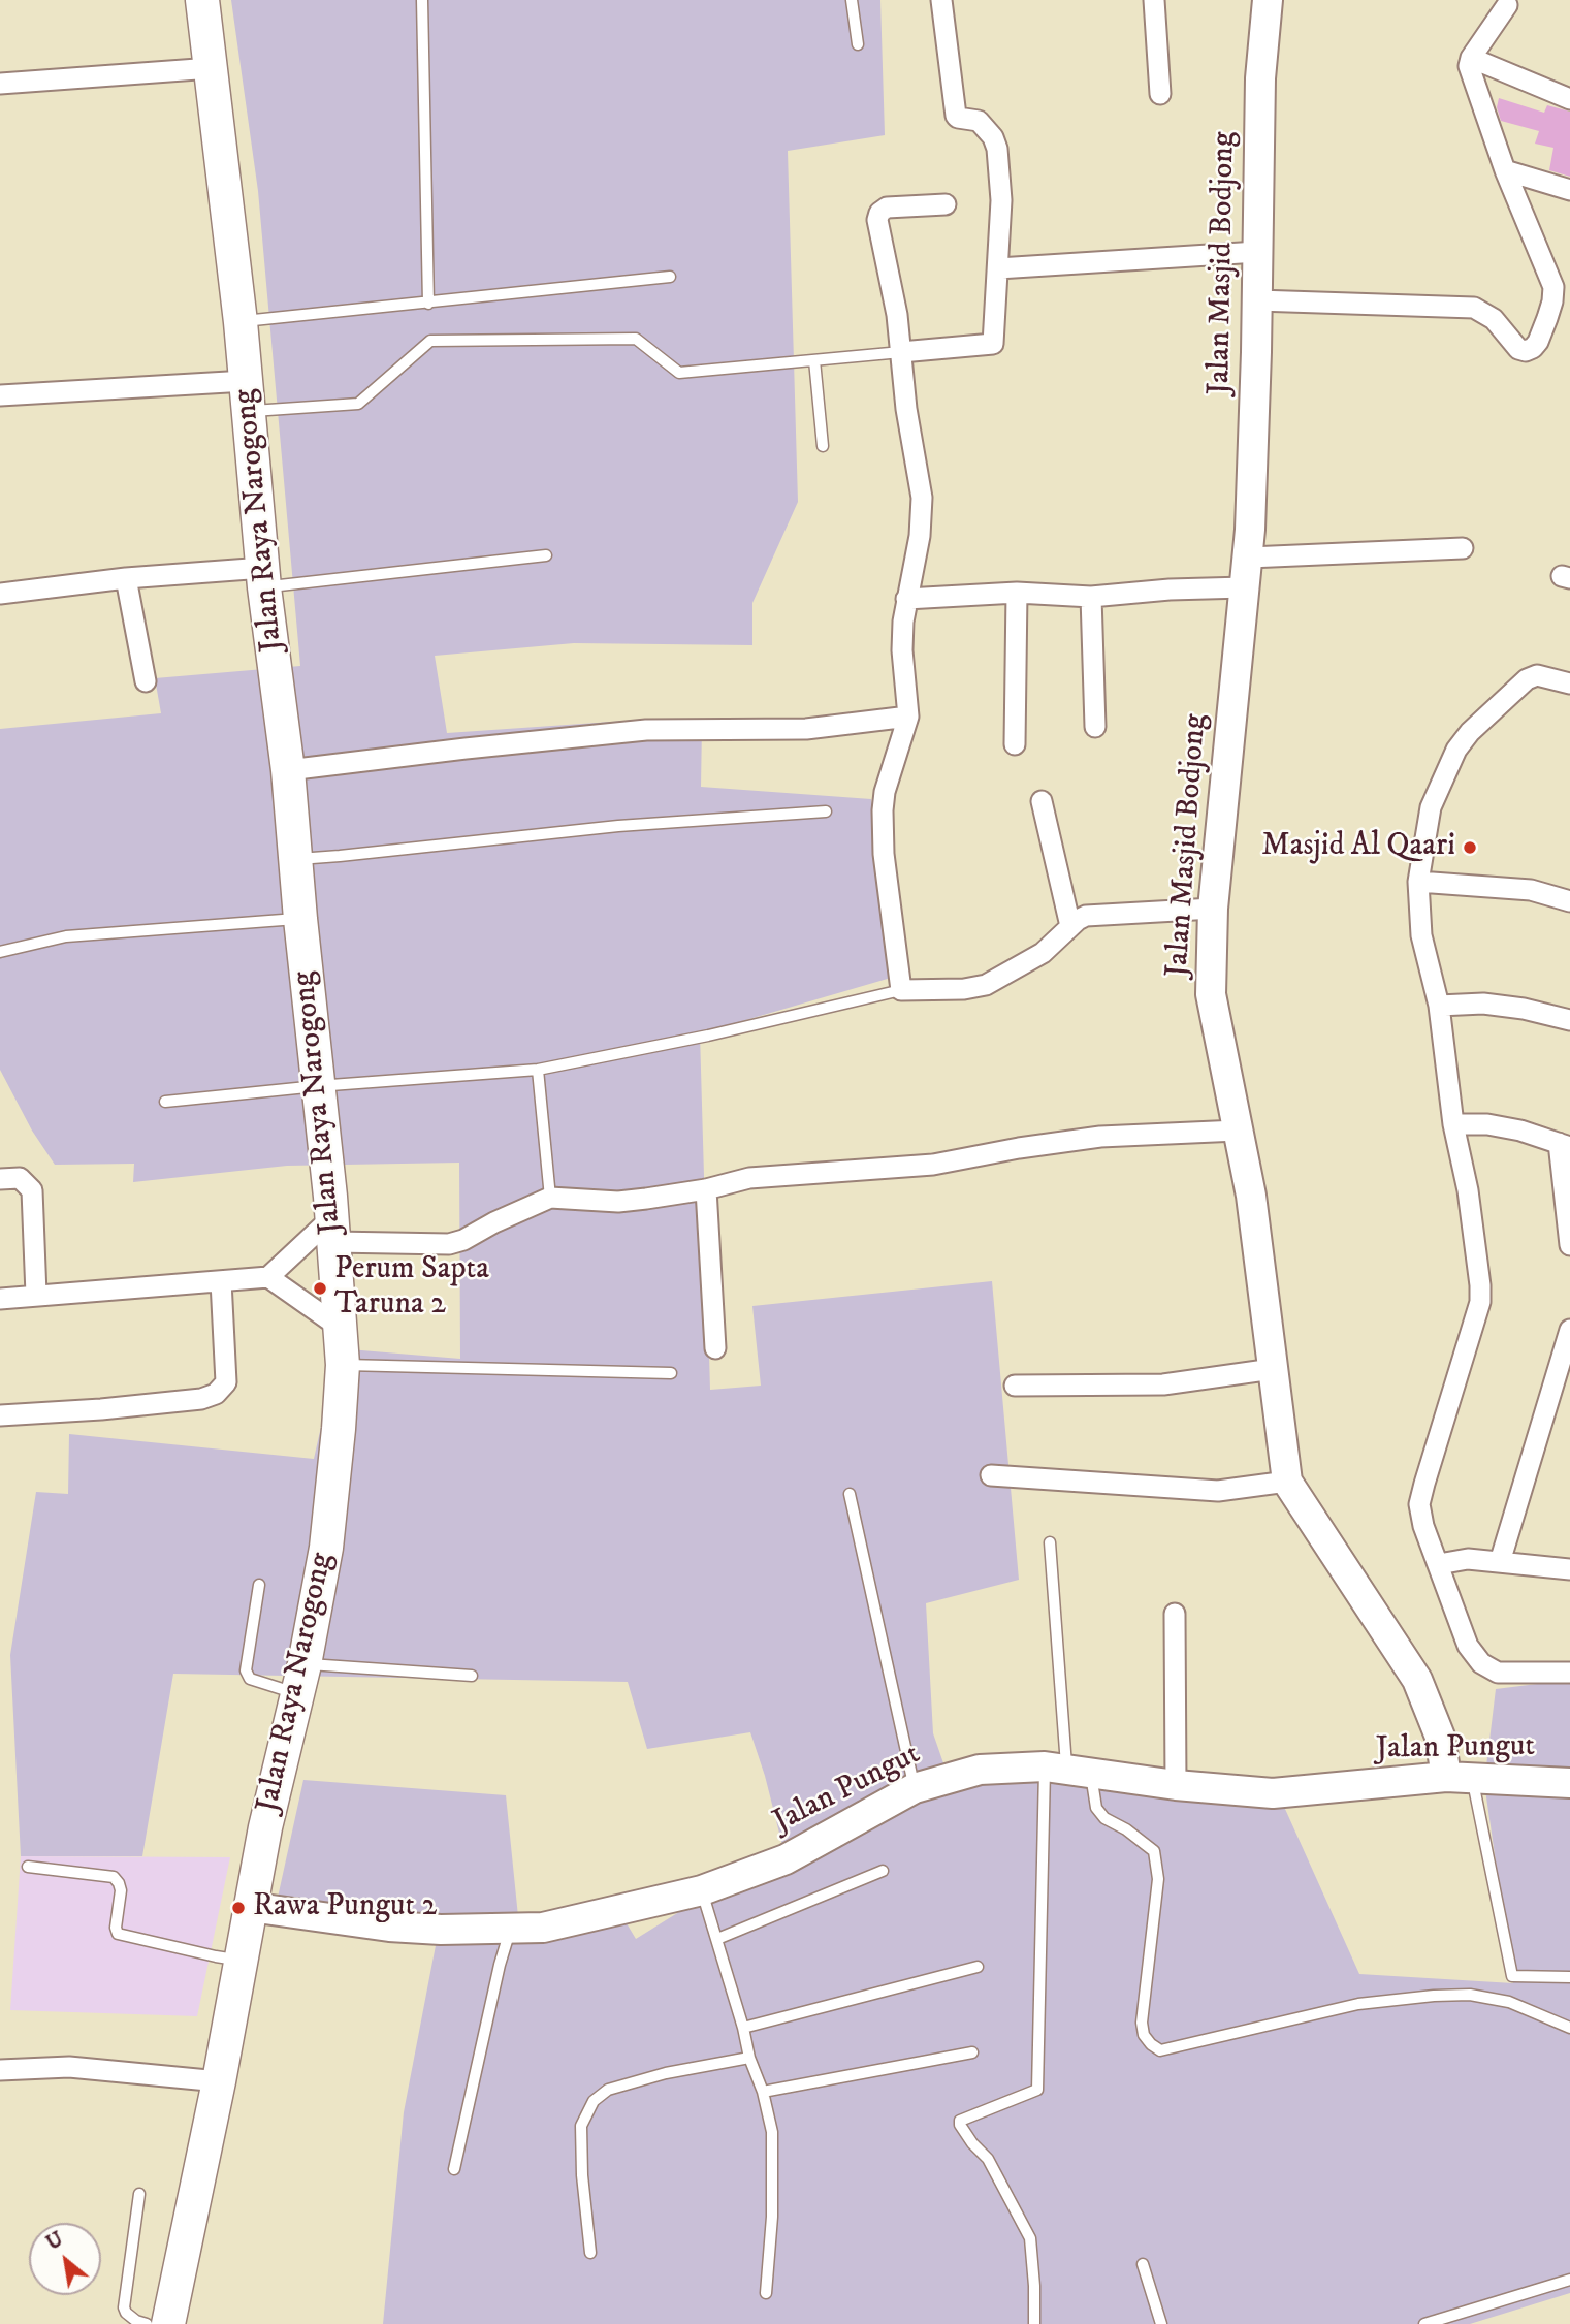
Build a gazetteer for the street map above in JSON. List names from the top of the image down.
{
  "streets": {
    "main road": ["Jalan Raya Narogong"],
    "street": ["Jalan Masjid Bodjong", "Jalan Pungut"]
  },
  "crossings": [
    ["Jalan Masjid Bodjong", "Jalan Pungut"],
    ["Jalan Raya Narogong", "Jalan Pungut"]
  ],
  "places": ["Masjid Al Qaari", "Perum Sapta Taruna 2", "Rawa Pungut 2"],
  "north": "top left"
}
